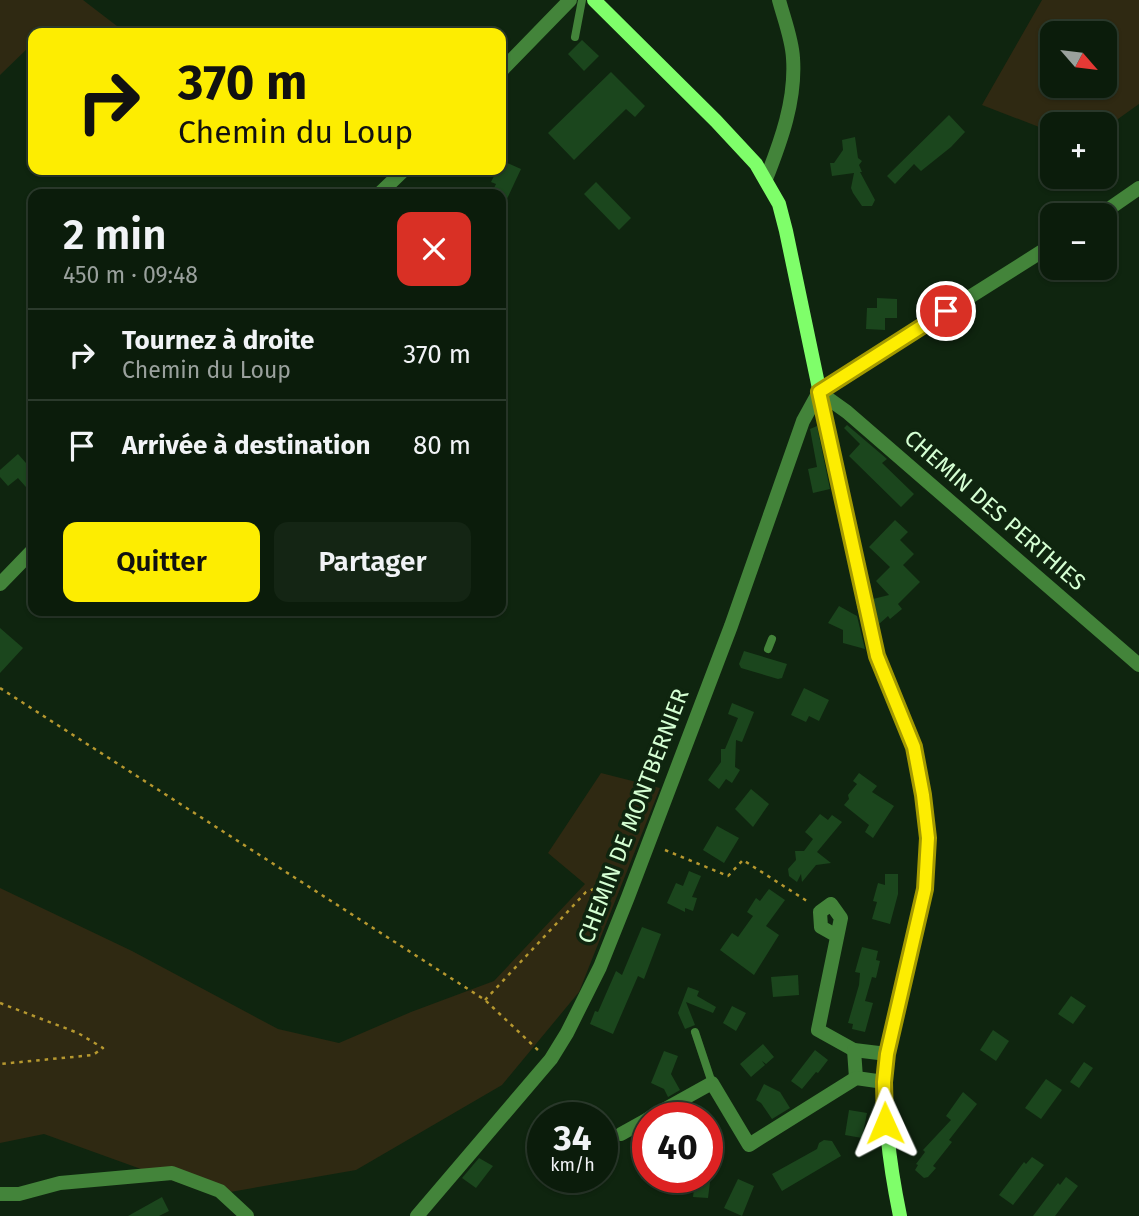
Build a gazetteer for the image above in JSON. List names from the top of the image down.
{
  "streets": {
    "street": ["CHEMIN DES PERTHIES", "CHEMIN DE MONTBERNIER"]
  },
  "crossings": [
    ["CHEMIN DES PERTHIES", "CHEMIN DE MONTBERNIER"]
  ],
  "north": "bottom right",
  "page": {
    "map_buttons": ["+", "−"],
    "turn": ["370 m", "Chemin du Loup"],
    "heading": ["2 min", "450 m · 09:48"],
    "list": [
      {
        "name": "Tournez à droite",
        "note": "Chemin du Loup",
        "value": "370 m"
      },
      {
        "name": "Arrivée à destination",
        "value": "80 m"
      }
    ],
    "buttons": ["Quitter", "Partager"],
    "speed": "34 km/h",
    "limit": "40"
  }
}
